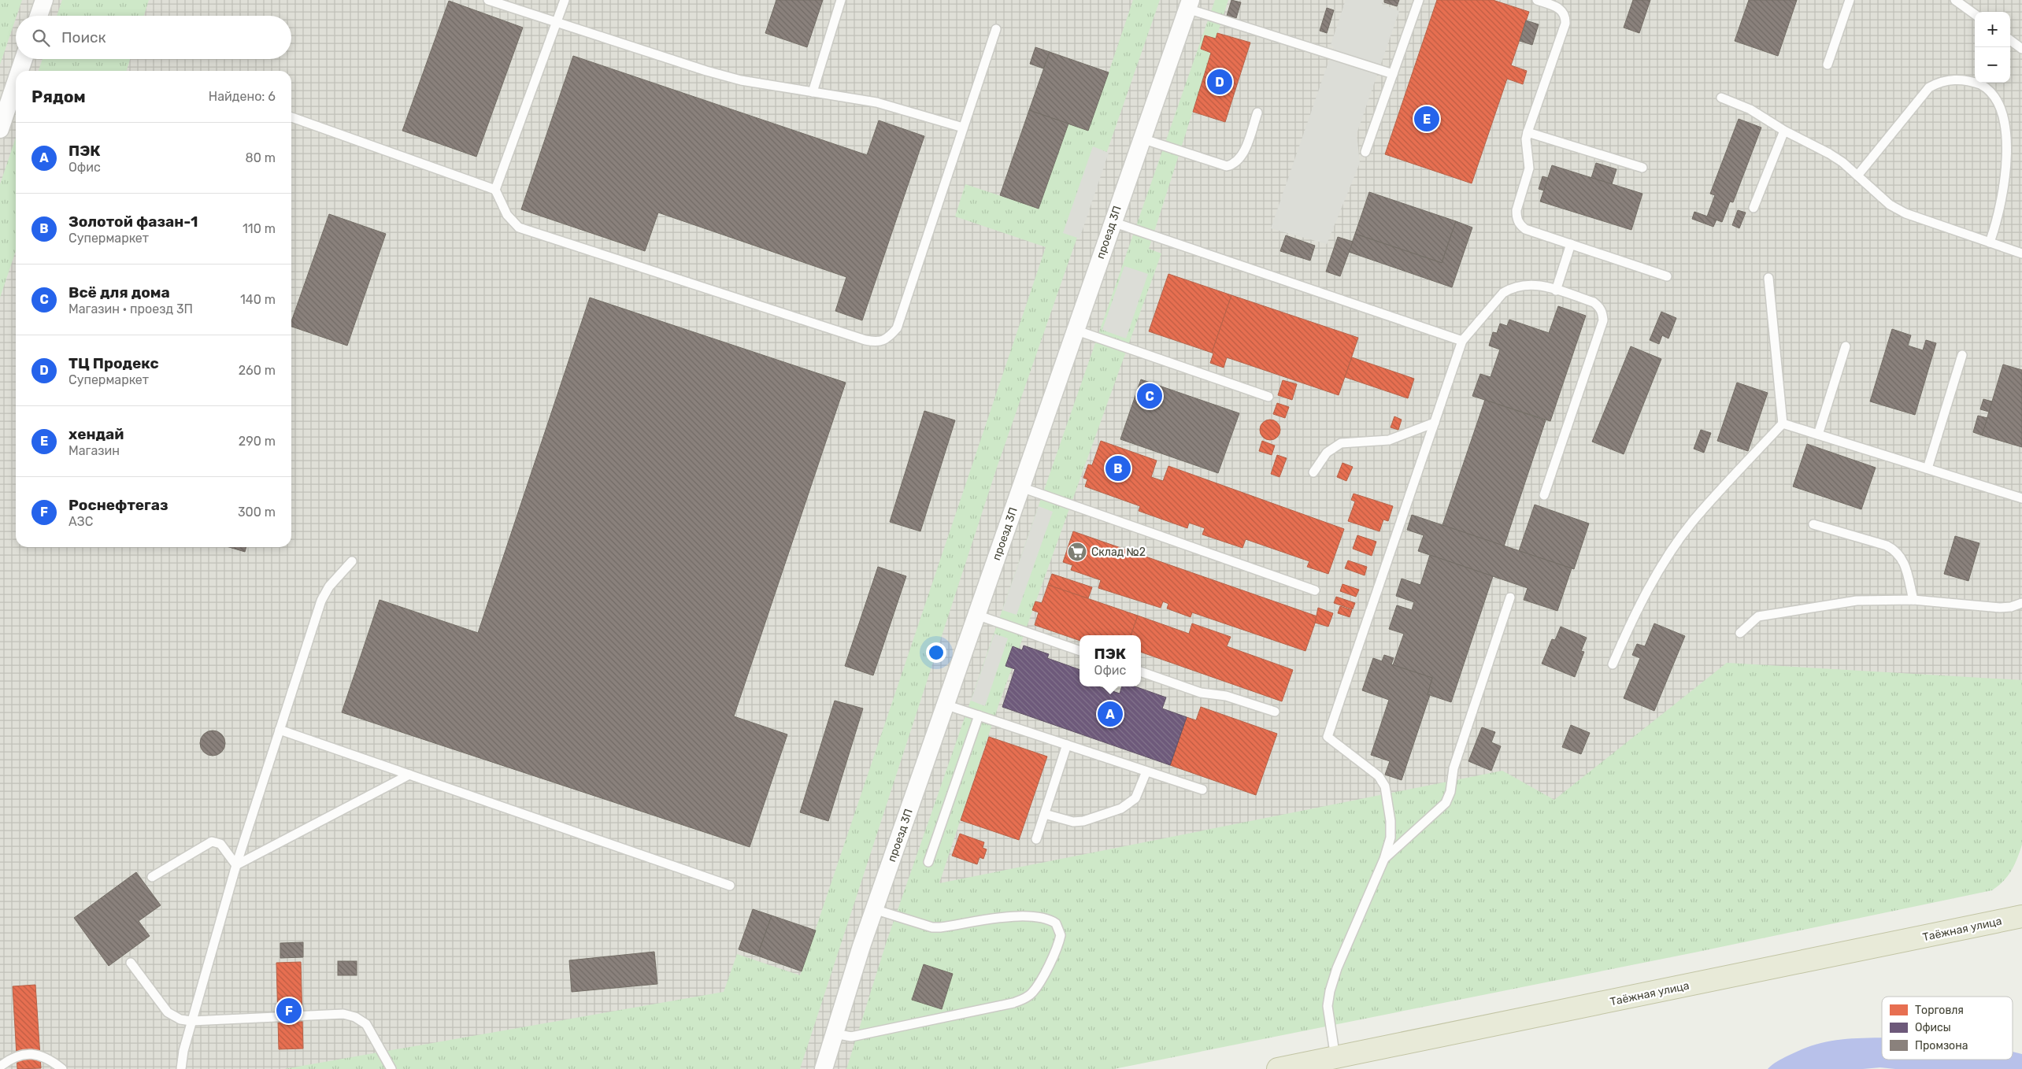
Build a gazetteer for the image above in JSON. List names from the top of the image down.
{
  "streets": {
    "highway": ["Таёжная улица"],
    "street": ["проезд 3П"]
  },
  "places": {
    "supermarket": ["Склад №2"]
  },
  "legend": ["Торговля", "Офисы", "Промзона"],
  "page": {
    "map_buttons": ["+", "−"],
    "search": "Поиск",
    "pins": [
      "D",
      "E",
      "C",
      "B",
      "A",
      "F"
    ],
    "heading": ["Рядом", "Найдено: 6"],
    "list": [
      {
        "mark": "A",
        "name": "ПЭК",
        "note": "Офис",
        "value": "80 m"
      },
      {
        "mark": "B",
        "name": "Золотой фазан-1",
        "note": "Супермаркет",
        "value": "110 m"
      },
      {
        "mark": "C",
        "name": "Всё для дома",
        "note": "Магазин · проезд 3П",
        "value": "140 m"
      },
      {
        "mark": "D",
        "name": "ТЦ Продекс",
        "note": "Супермаркет",
        "value": "260 m"
      },
      {
        "mark": "E",
        "name": "хендай",
        "note": "Магазин",
        "value": "290 m"
      },
      {
        "mark": "F",
        "name": "Роснефтегаз",
        "note": "АЗС",
        "value": "300 m"
      }
    ],
    "popup": ["ПЭК", "Офис"]
  }
}
